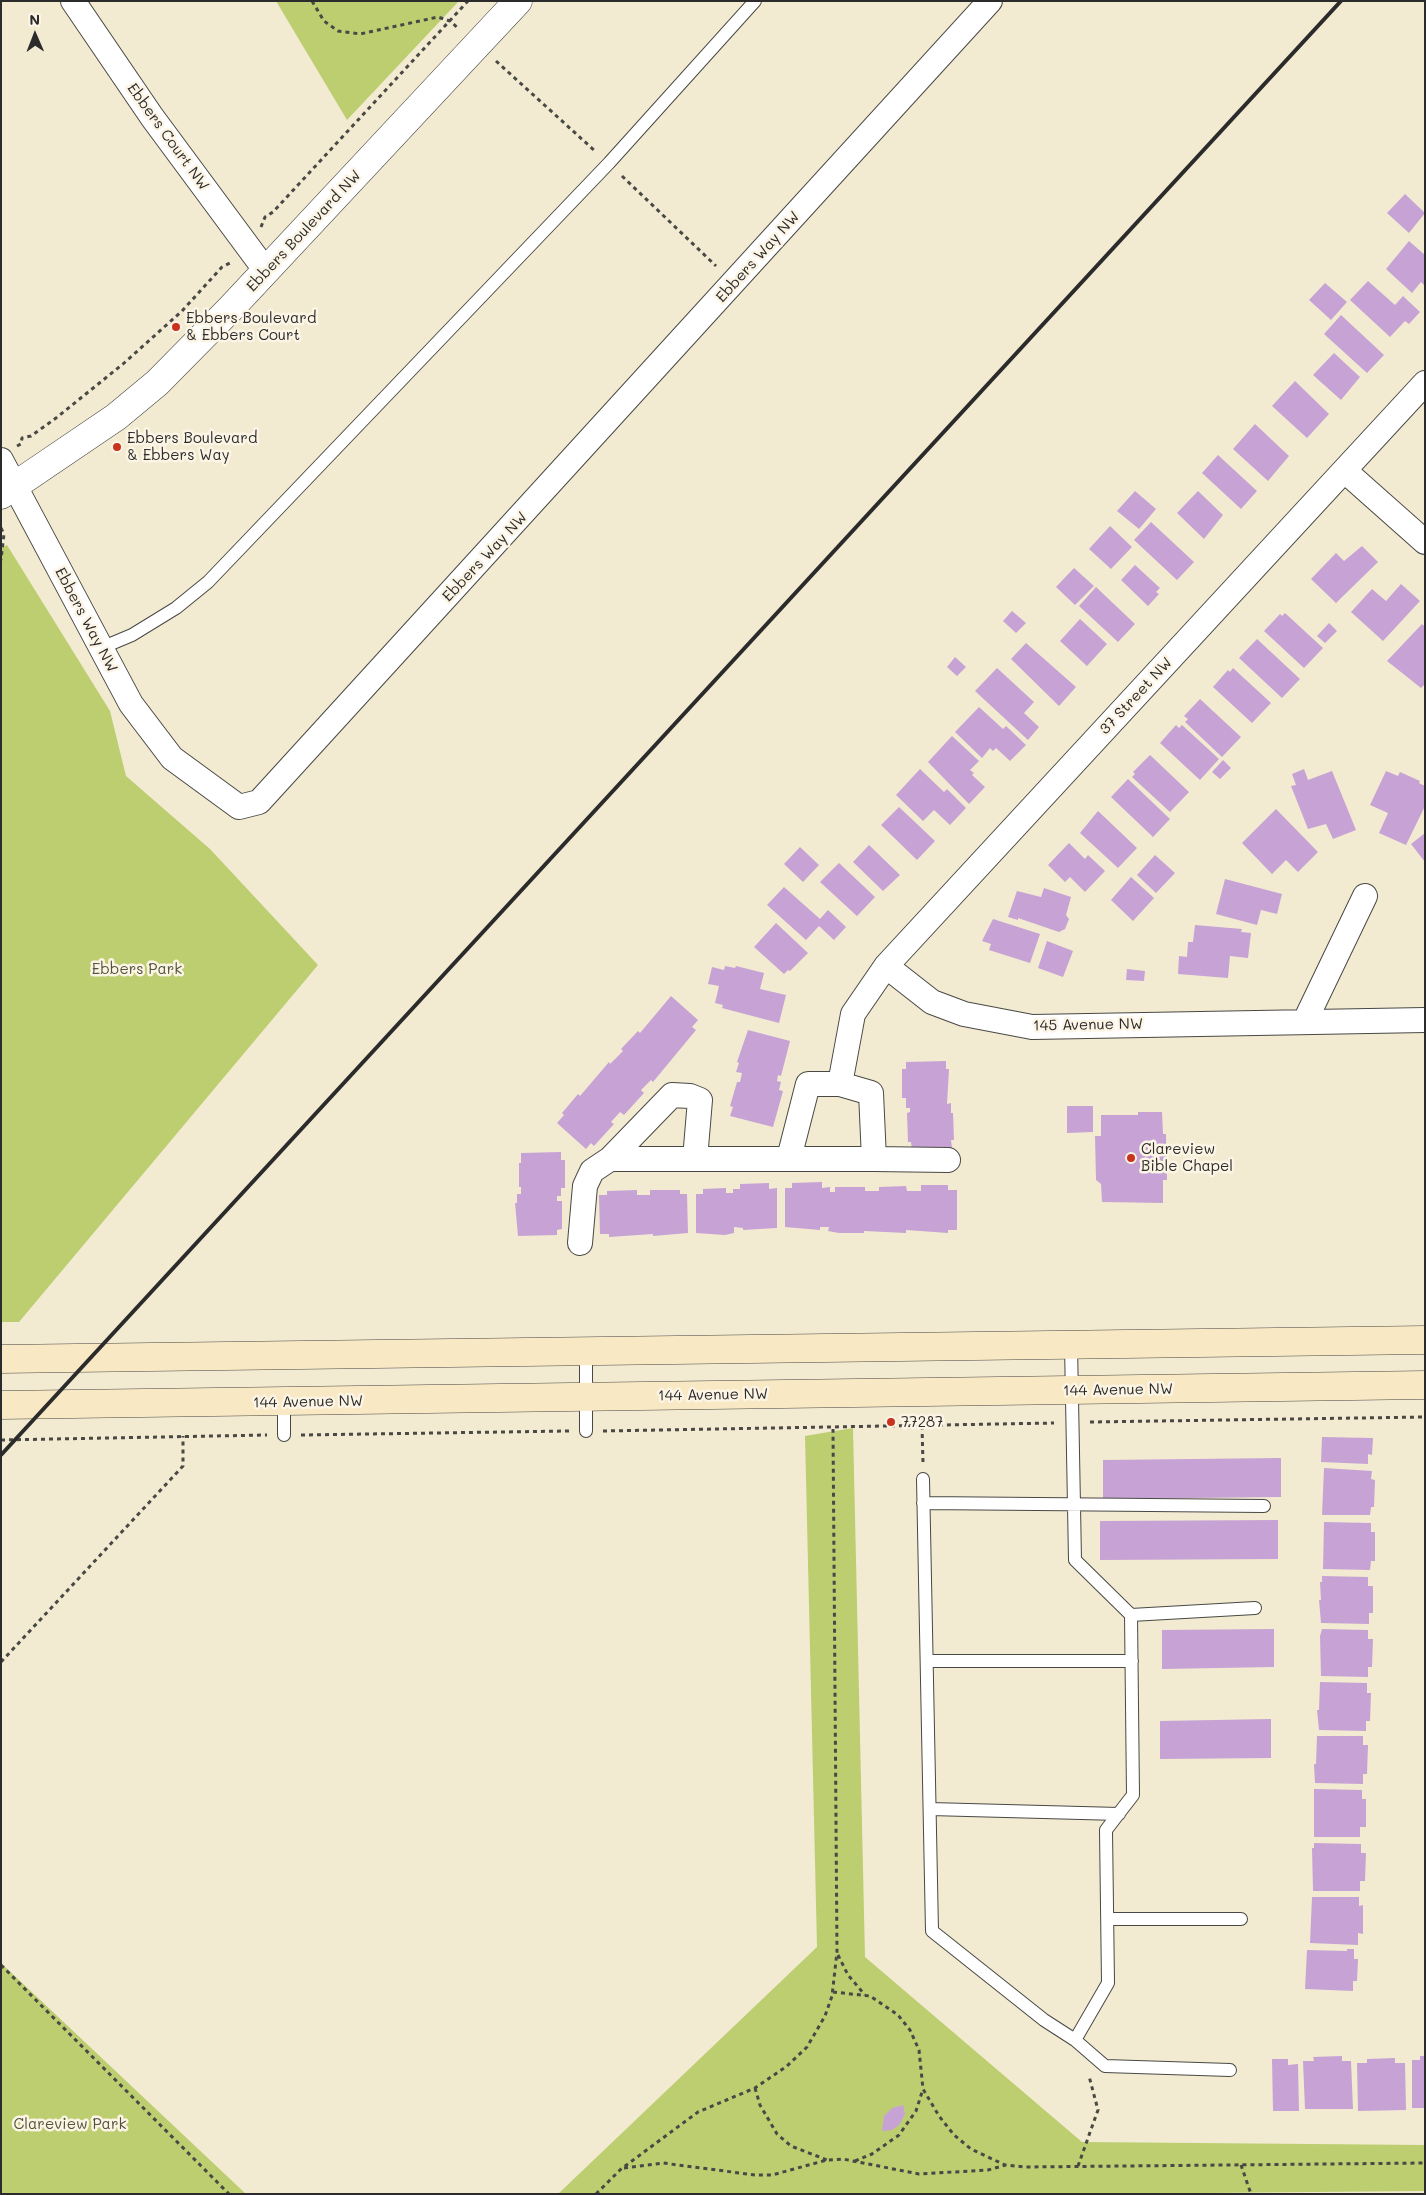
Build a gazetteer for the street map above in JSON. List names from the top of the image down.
{
  "streets": {
    "main road": ["144 Avenue NW"],
    "street": [
      "Ebbers Court NW",
      "Ebbers Boulevard NW",
      "Ebbers Way NW",
      "37 Street NW",
      "145 Avenue NW"
    ]
  },
  "crossings": [
    ["Ebbers Court NW", "Ebbers Boulevard NW"],
    ["Ebbers Boulevard NW", "Ebbers Way NW"],
    ["37 Street NW", "145 Avenue NW"]
  ],
  "parks": ["Ebbers Park", "Clareview Park"],
  "places": [
    "Ebbers Boulevard & Ebbers Court",
    "Ebbers Boulevard & Ebbers Way",
    "Clareview Bible Chapel",
    "77287"
  ],
  "north": "top"
}
